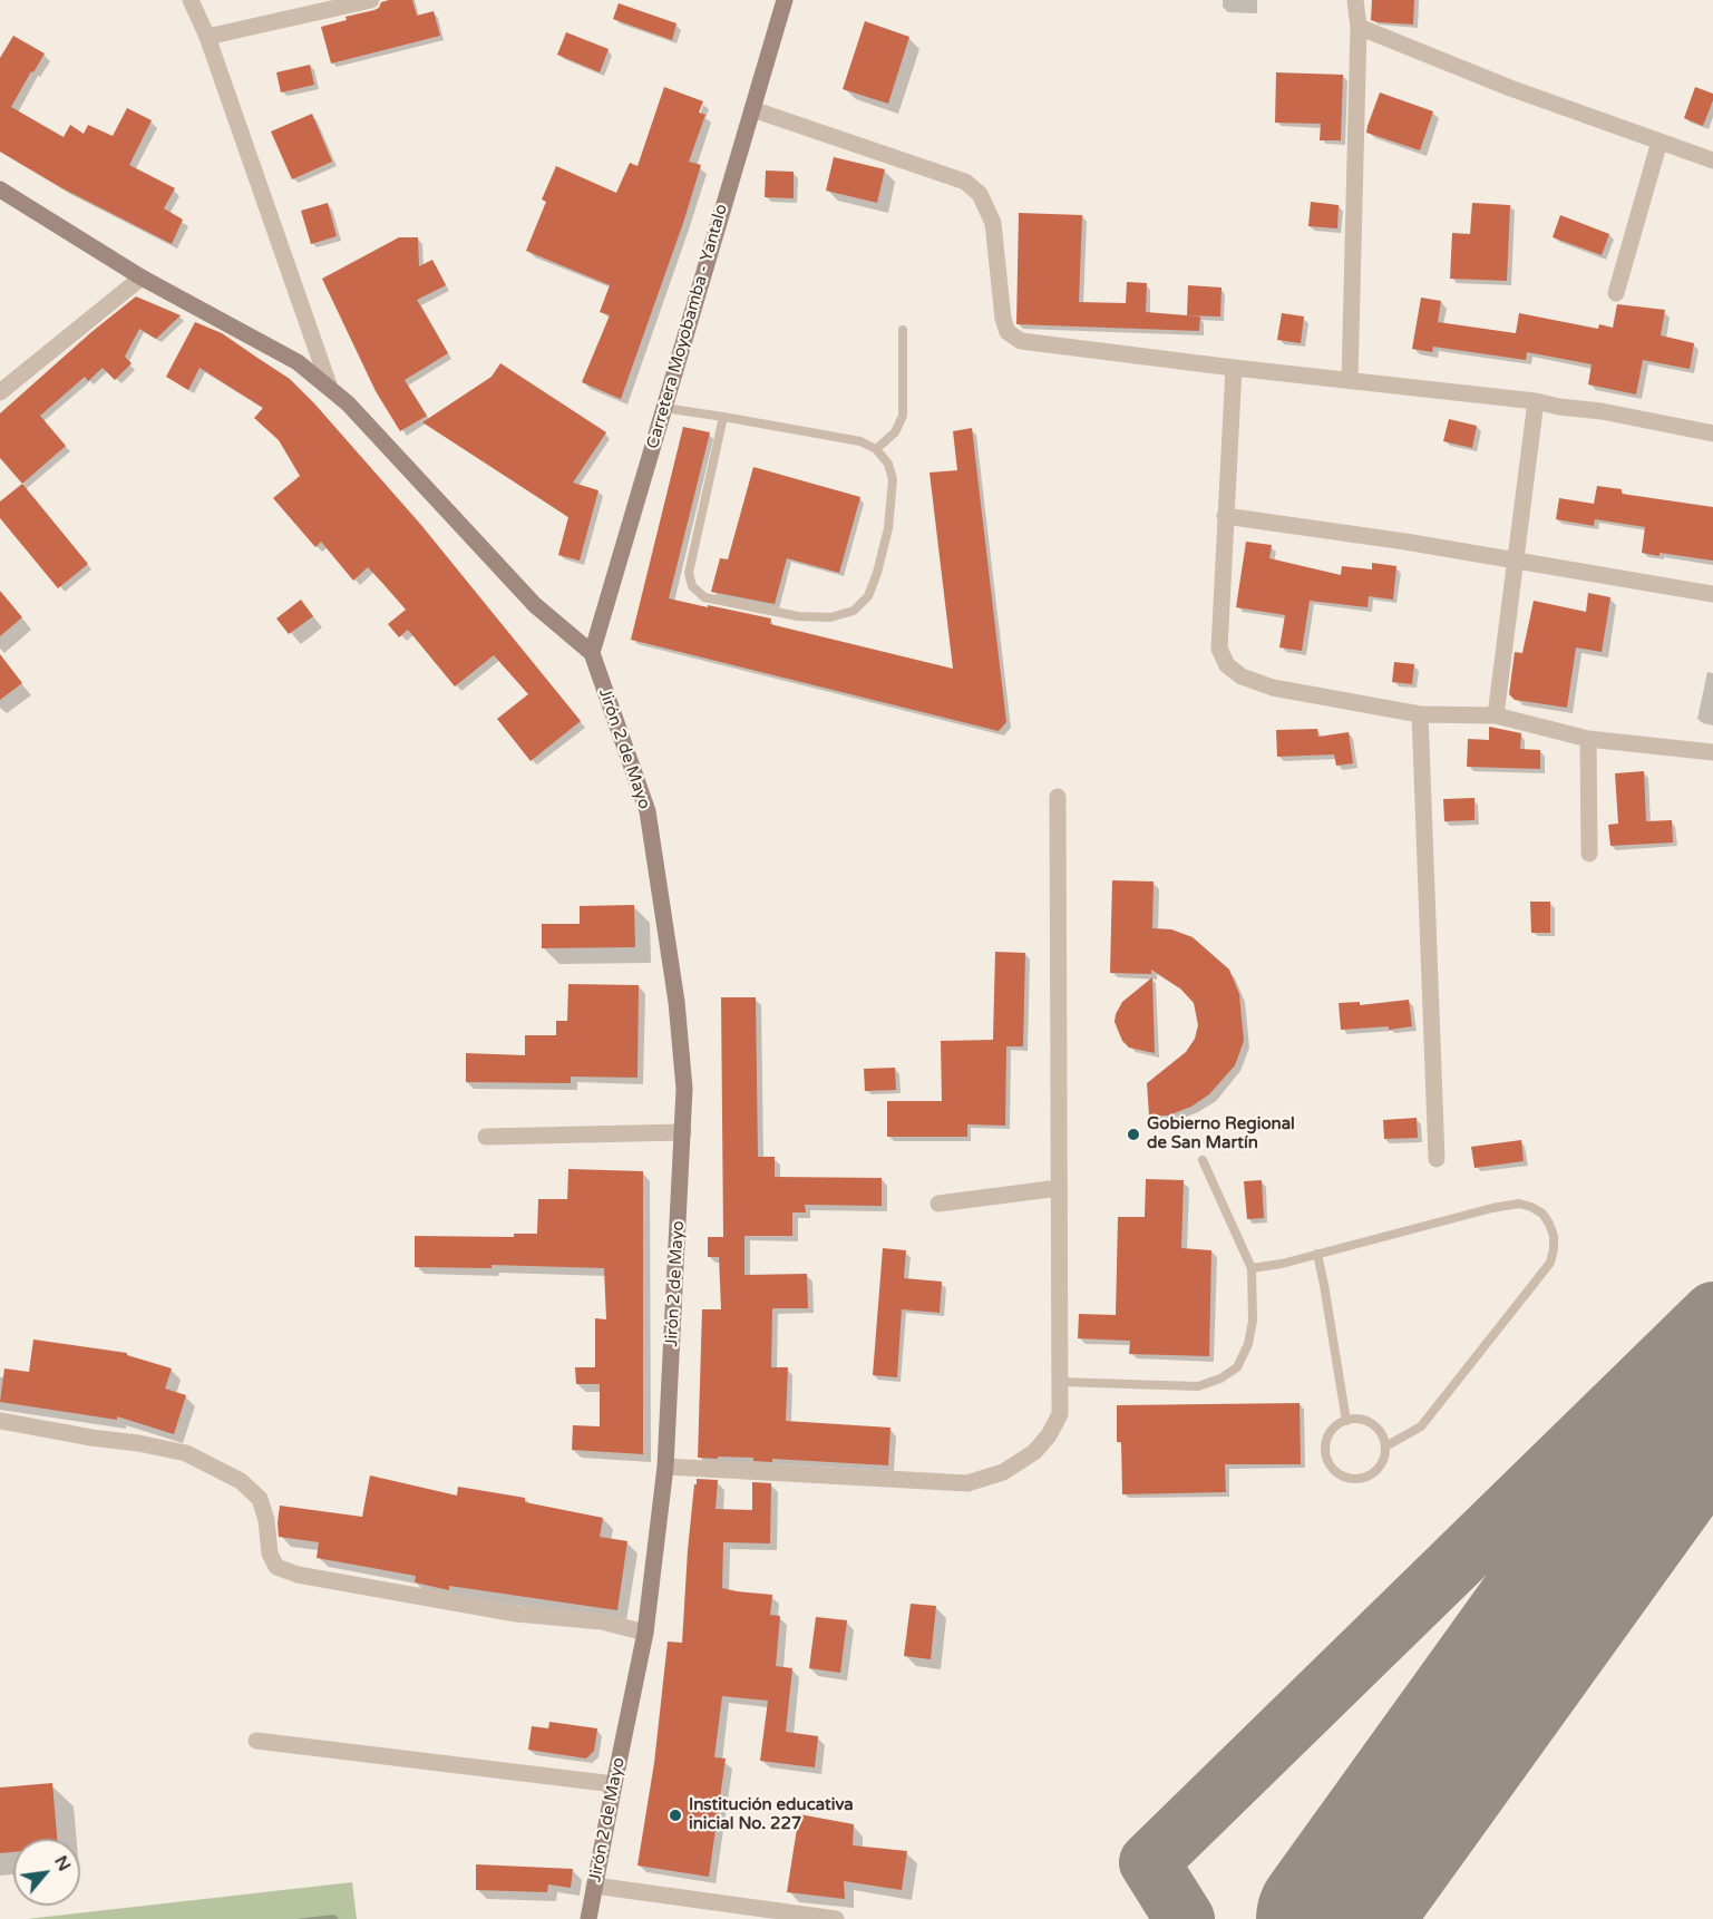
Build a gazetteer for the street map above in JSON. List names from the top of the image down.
{
  "streets": {
    "main road": ["Carretera Moyobamba - Yantalo", "Jirón 2 de Mayo"]
  },
  "crossings": [
    ["Carretera Moyobamba - Yantalo", "Jirón 2 de Mayo"]
  ],
  "places": ["Gobierno Regional de San Martín", "Institución educativa inicial No. 227"],
  "north": "top right"
}
